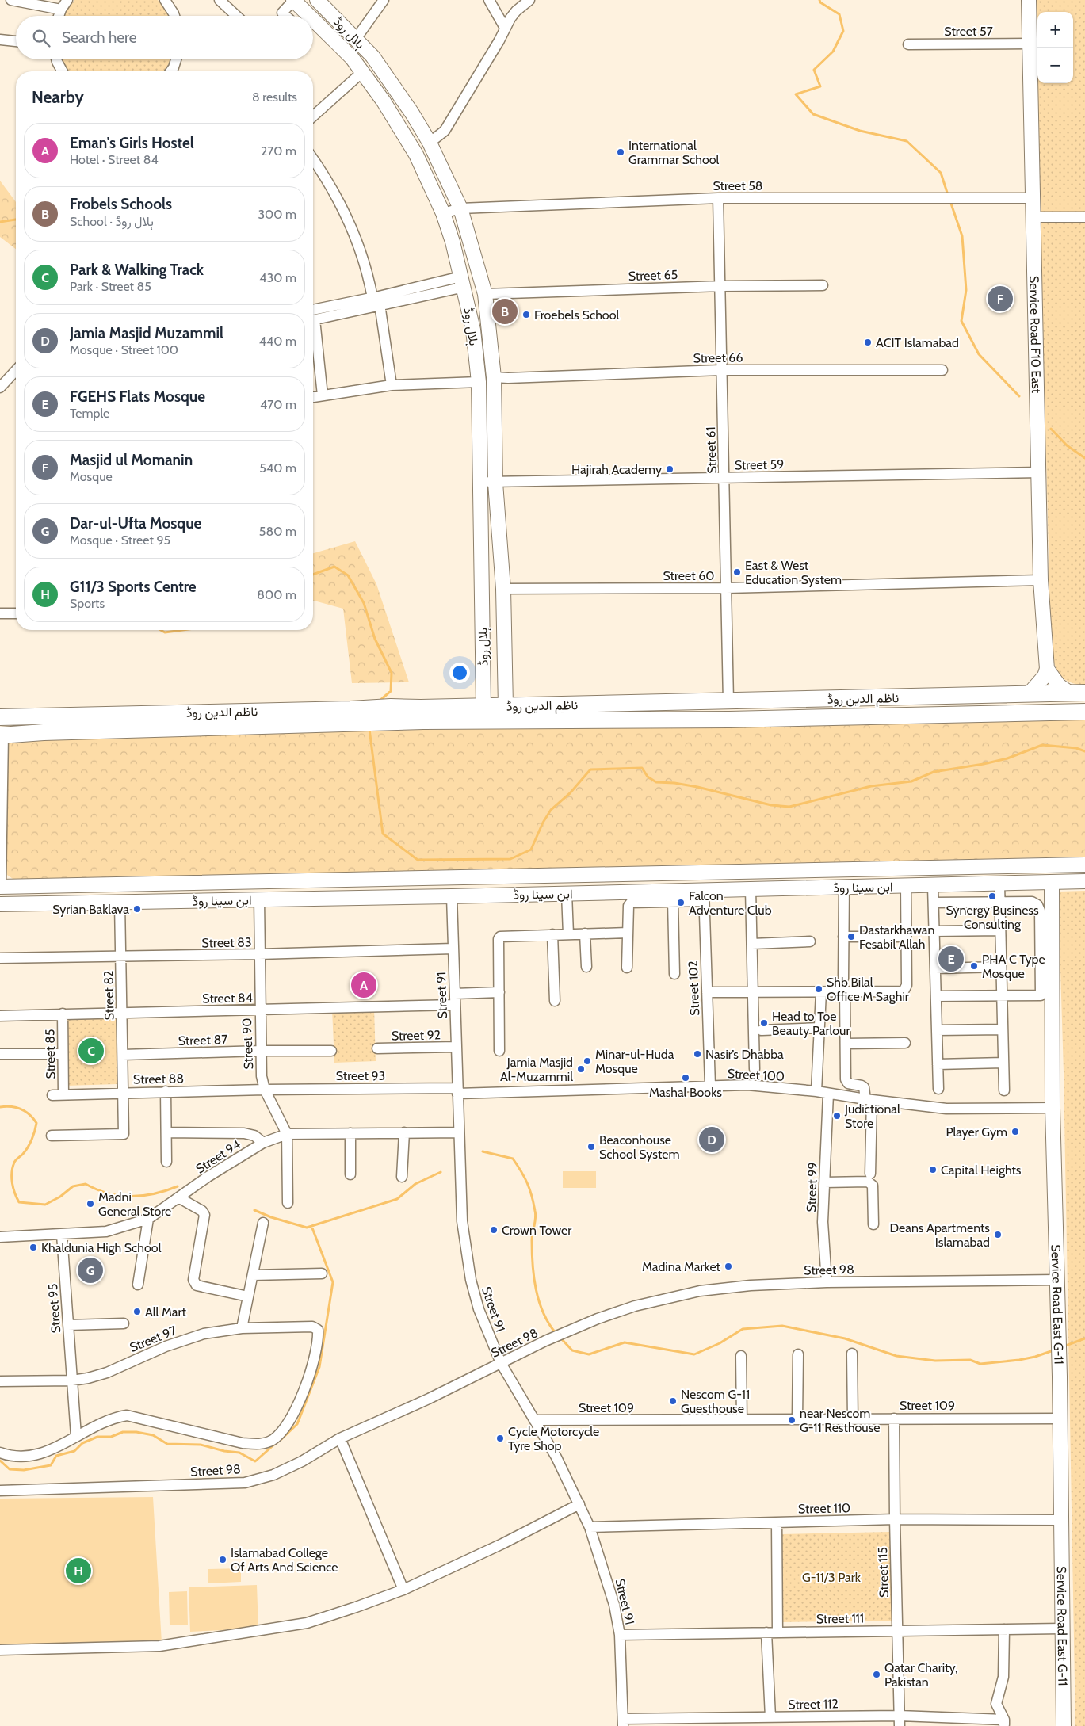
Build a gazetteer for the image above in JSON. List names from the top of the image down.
{
  "streets": {
    "main road": ["ناظم الدین روڈ"],
    "street": [
      "Street 57",
      "ہلال روڈ",
      "Street 58",
      "Street 65",
      "Service Road F10 East",
      "Street 66",
      "Street 61",
      "Street 59",
      "Street 60",
      "ابن سینا روڈ",
      "Street 83",
      "Street 102",
      "Street 82",
      "Street 91",
      "Street 84",
      "Street 92",
      "Street 87",
      "Street 90",
      "Street 85",
      "Street 100",
      "Street 93",
      "Street 88",
      "Street 94",
      "Street 99",
      "Street 98",
      "Service Road East G-11",
      "Street 95",
      "Street 97",
      "Street 109",
      "Street 110",
      "Street 115",
      "Street 111",
      "Street 112"
    ]
  },
  "crossings": [
    ["Street 57", "Service Road F10 East"],
    ["ہلال روڈ", "Street 58"],
    ["ہلال روڈ", "Street 65"],
    ["ہلال روڈ", "Street 66"],
    ["ہلال روڈ", "Street 59"],
    ["ہلال روڈ", "Street 60"],
    ["ہلال روڈ", "ناظم الدین روڈ"],
    ["Street 58", "Service Road F10 East"],
    ["Street 58", "Street 61"],
    ["Street 65", "Street 61"],
    ["Service Road F10 East", "Street 59"],
    ["Service Road F10 East", "Street 60"],
    ["Service Road F10 East", "ناظم الدین روڈ"],
    ["Street 66", "Street 61"],
    ["Street 61", "Street 59"],
    ["Street 61", "Street 60"],
    ["Street 61", "ناظم الدین روڈ"],
    ["ابن سینا روڈ", "Street 102"],
    ["ابن سینا روڈ", "Street 82"],
    ["ابن سینا روڈ", "Street 91"],
    ["ابن سینا روڈ", "Street 90"],
    ["ابن سینا روڈ", "Service Road East G-11"],
    ["Street 83", "Street 82"],
    ["Street 83", "Street 91"],
    ["Street 83", "Street 90"],
    ["Street 102", "Street 100"],
    ["Street 82", "Street 84"],
    ["Street 82", "Street 87"],
    ["Street 82", "Street 88"],
    ["Street 91", "Street 84"],
    ["Street 91", "Street 92"],
    ["Street 91", "Street 100"],
    ["Street 91", "Street 93"],
    ["Street 91", "Street 94"],
    ["Street 91", "Street 98"],
    ["Street 91", "Street 109"],
    ["Street 91", "Street 110"],
    ["Street 91", "Street 111"],
    ["Street 91", "Street 112"],
    ["Street 84", "Street 90"],
    ["Street 84", "Street 85"],
    ["Street 87", "Street 90"],
    ["Street 90", "Street 93"],
    ["Street 90", "Street 88"],
    ["Street 90", "Street 94"],
    ["Street 85", "Street 88"],
    ["Street 100", "Street 93"],
    ["Street 100", "Street 99"],
    ["Street 100", "Service Road East G-11"],
    ["Street 93", "Street 88"],
    ["Street 94", "Street 95"],
    ["Street 99", "Street 98"],
    ["Street 98", "Service Road East G-11"],
    ["Service Road East G-11", "Street 109"],
    ["Service Road East G-11", "Street 110"],
    ["Service Road East G-11", "Street 111"],
    ["Street 95", "Street 97"],
    ["Street 109", "Street 115"],
    ["Street 110", "Street 115"],
    ["Street 115", "Street 111"],
    ["Street 115", "Street 112"]
  ],
  "parks": ["G-11/3 Park"],
  "places": [
    "International Grammar School",
    "Froebels School",
    "ACIT Islamabad",
    "Hajirah Academy",
    "East & West Education System",
    "Synergy Business Consulting",
    "Falcon Adventure Club",
    "Syrian Baklava",
    "Dastarkhawan Fesabil Allah",
    "PHA C Type Mosque",
    "Shb Bilal Office M Saghir",
    "Head to Toe Beauty Parlour",
    "Nasir’s Dhabba",
    "Minar-ul-Huda Mosque",
    "Jamia Masjid Al-Muzammil",
    "Mashal Books",
    "Judictional Store",
    "Player Gym",
    "Beaconhouse School System",
    "Capital Heights",
    "Madni General Store",
    "Crown Tower",
    "Deans Apartments Islamabad",
    "Khaldunia High School",
    "Madina Market",
    "All Mart",
    "Nescom G-11 Guesthouse",
    "near Nescom G-11 Resthouse",
    "Cycle Motorcycle Tyre Shop",
    "Islamabad College Of Arts And Science",
    "Qatar Charity, Pakistan"
  ],
  "page": {
    "map_buttons": ["+", "−"],
    "search": "Search here",
    "heading": ["Nearby", "8 results"],
    "list": [
      {
        "mark": "A",
        "name": "Eman's Girls Hostel",
        "note": "Hotel · Street 84",
        "value": "270 m"
      },
      {
        "mark": "B",
        "name": "Frobels Schools",
        "note": "School · ہلال روڈ",
        "value": "300 m"
      },
      {
        "mark": "C",
        "name": "Park & Walking Track",
        "note": "Park · Street 85",
        "value": "430 m"
      },
      {
        "mark": "D",
        "name": "Jamia Masjid Muzammil",
        "note": "Mosque · Street 100",
        "value": "440 m"
      },
      {
        "mark": "E",
        "name": "FGEHS Flats Mosque",
        "note": "Temple",
        "value": "470 m"
      },
      {
        "mark": "F",
        "name": "Masjid ul Momanin",
        "note": "Mosque",
        "value": "540 m"
      },
      {
        "mark": "G",
        "name": "Dar-ul-Ufta Mosque",
        "note": "Mosque · Street 95",
        "value": "580 m"
      },
      {
        "mark": "H",
        "name": "G11/3 Sports Centre",
        "note": "Sports",
        "value": "800 m"
      }
    ],
    "pins": [
      "F",
      "B",
      "E",
      "A",
      "C",
      "D",
      "G",
      "H"
    ]
  }
}
